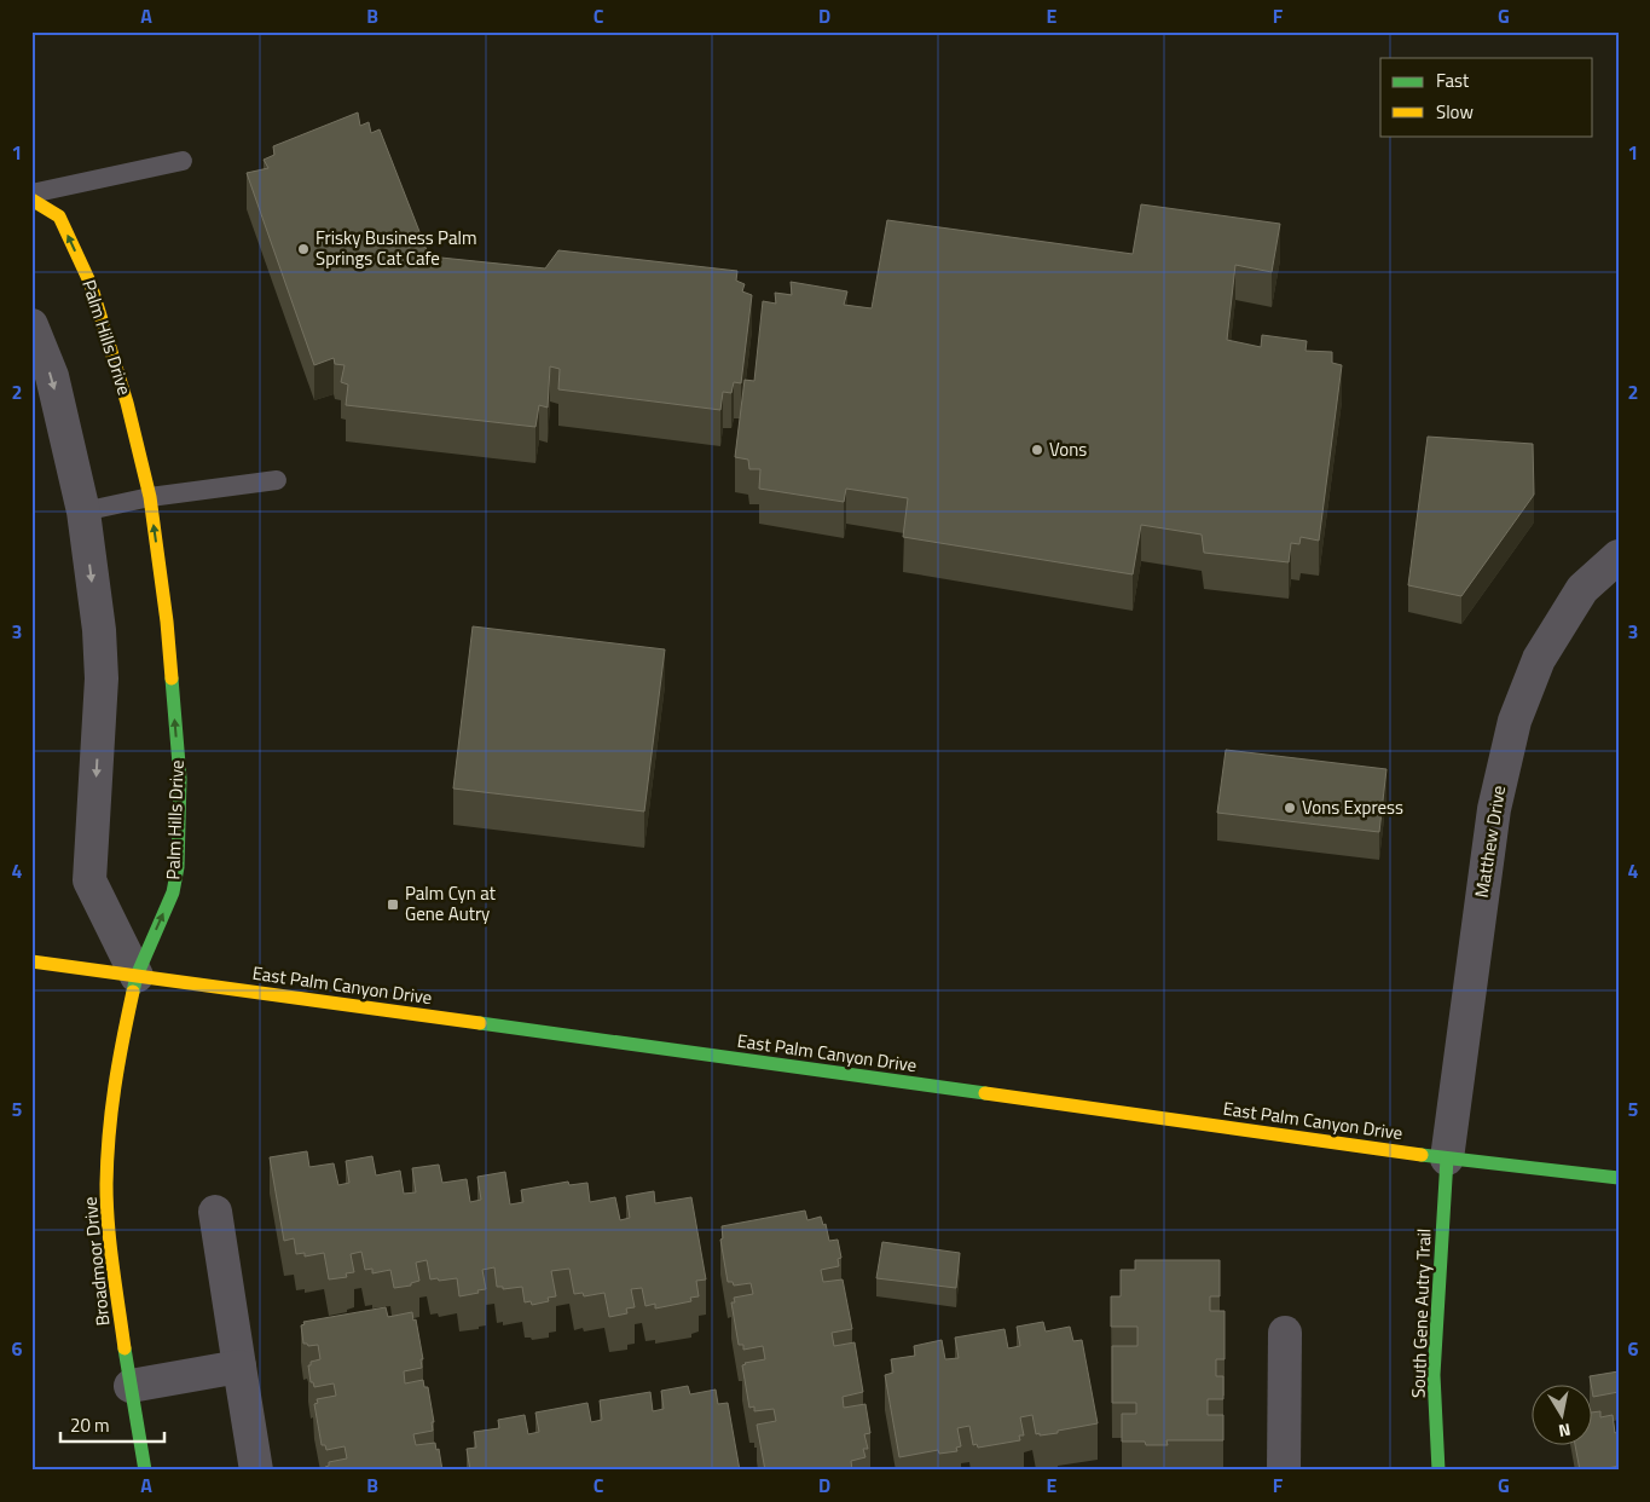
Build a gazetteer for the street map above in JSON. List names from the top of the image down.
{
  "streets": {
    "main road": [
      "Palm Hills Drive",
      "East Palm Canyon Drive",
      "Broadmoor Drive",
      "South Gene Autry Trail"
    ],
    "street": ["Matthew Drive"]
  },
  "crossings": [
    ["Palm Hills Drive", "East Palm Canyon Drive"],
    ["Palm Hills Drive", "Broadmoor Drive"],
    ["Matthew Drive", "East Palm Canyon Drive"],
    ["Matthew Drive", "South Gene Autry Trail"],
    ["East Palm Canyon Drive", "Broadmoor Drive"],
    ["East Palm Canyon Drive", "South Gene Autry Trail"]
  ],
  "one_way": ["Palm Hills Drive"],
  "places": {
    "other": ["Frisky Business Palm Springs Cat Cafe", "Vons", "Vons Express"],
    "transit": ["Palm Cyn at Gene Autry"]
  },
  "legend": ["Fast", "Slow"],
  "scale_bar": "20 m",
  "north": "bottom",
  "grid": {
    "columns": [
      "A",
      "B",
      "C",
      "D",
      "E",
      "F",
      "G"
    ],
    "rows": [
      "1",
      "2",
      "3",
      "4",
      "5",
      "6"
    ]
  }
}
